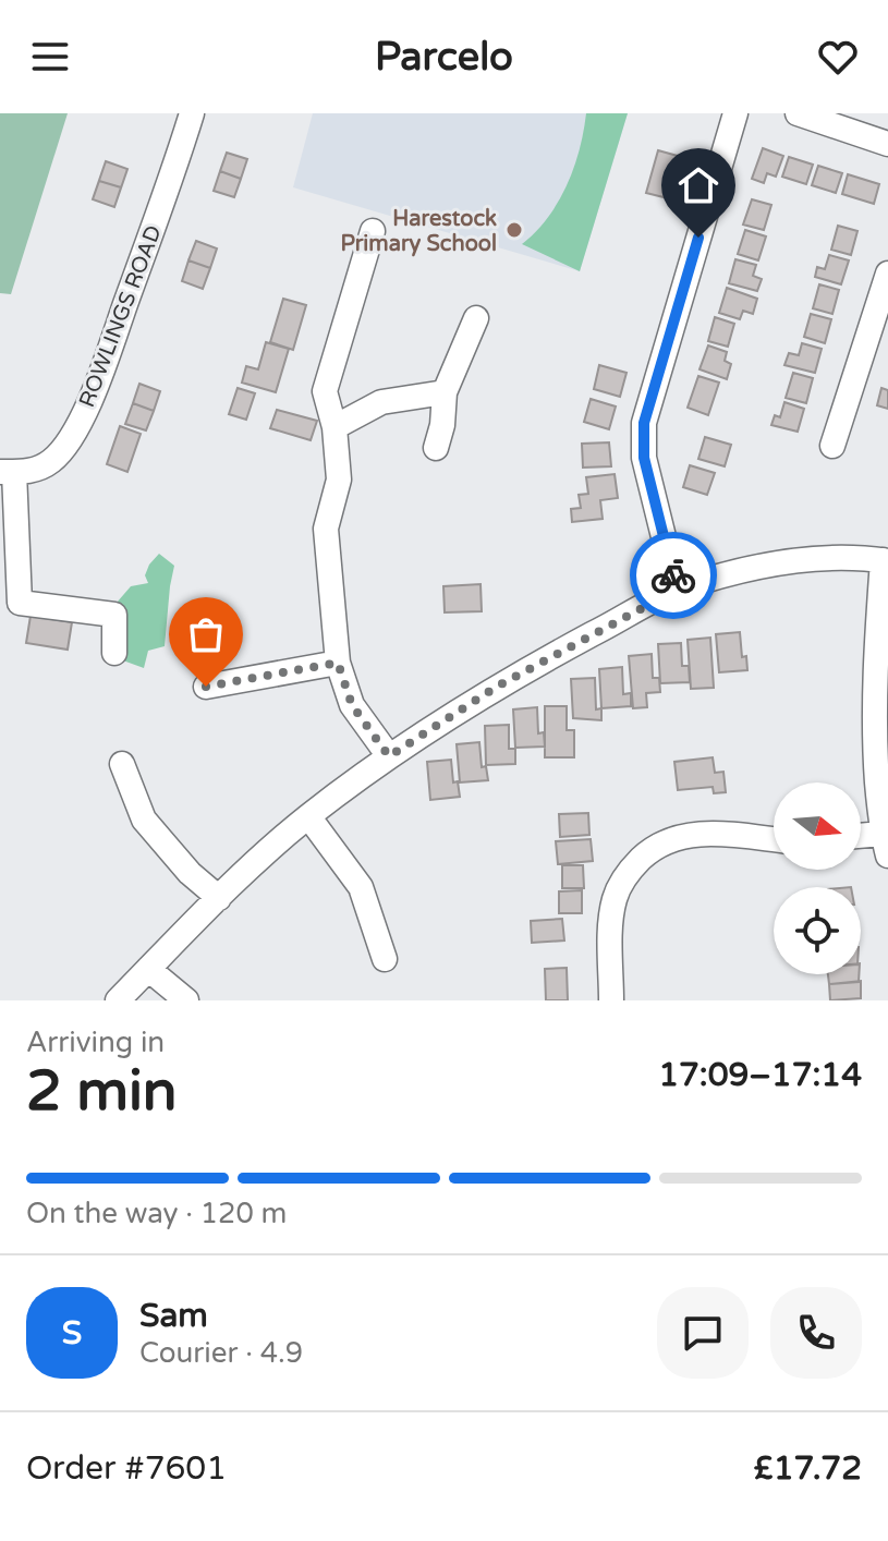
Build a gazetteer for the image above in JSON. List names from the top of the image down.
{
  "streets": {
    "street": ["ROWLINGS ROAD"]
  },
  "places": ["Harestock Primary School"],
  "north": "right",
  "page": {
    "header": "Parcelo",
    "heading": ["2 min", "Arriving in", "17:09–17:14"],
    "panel": [
      "Sam",
      "Courier · 4.9",
      "Order #7601",
      "£17.72"
    ],
    "bar": "On the way · 120 m",
    "round": "S"
  }
}
